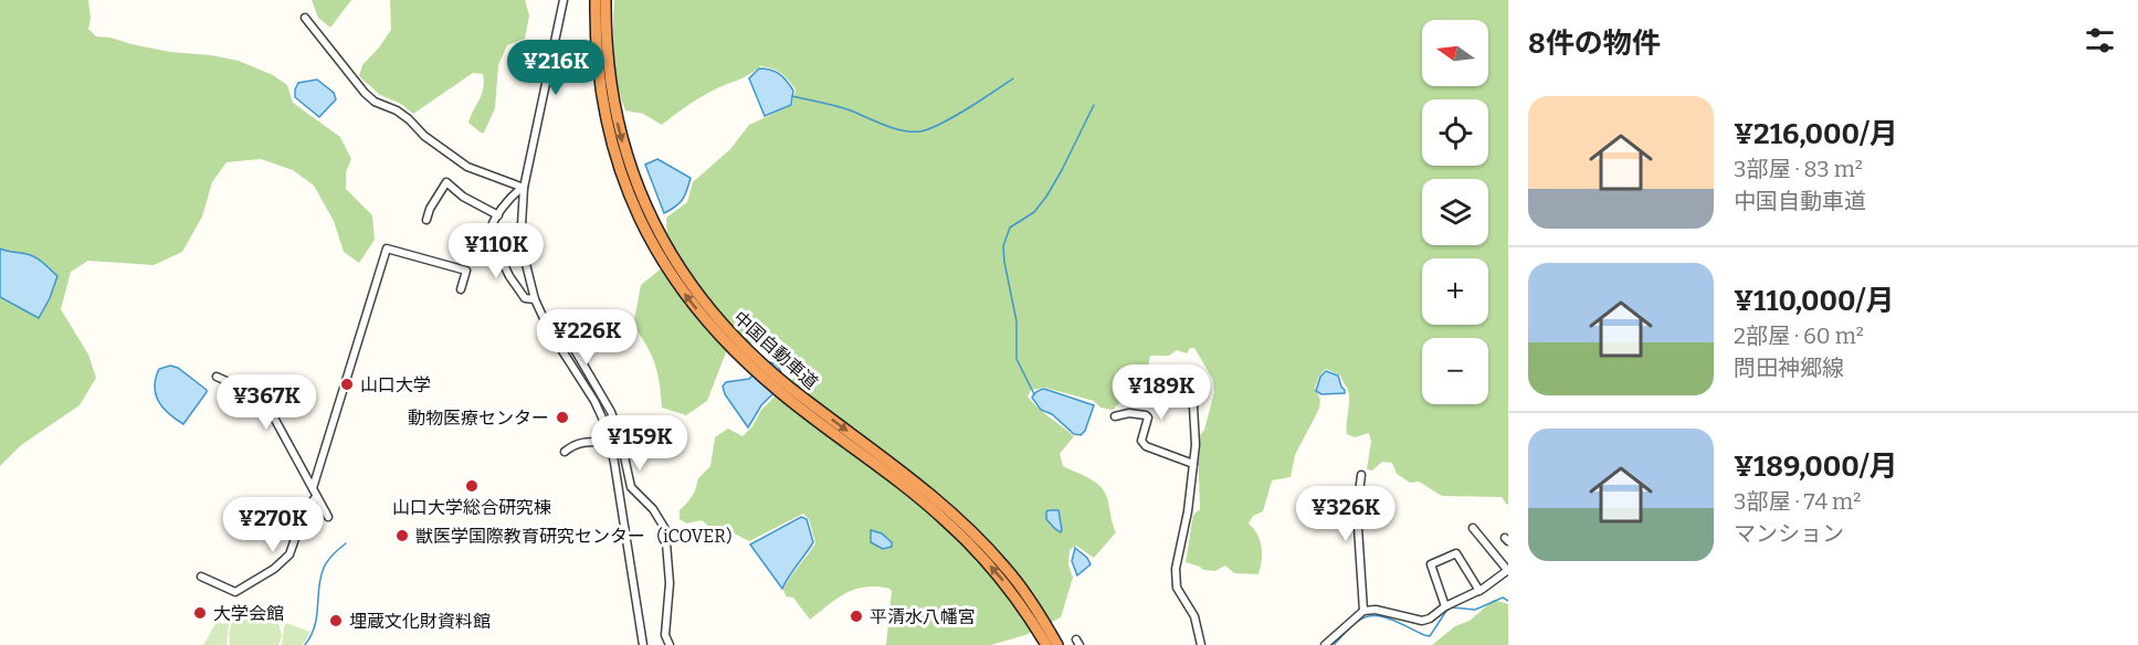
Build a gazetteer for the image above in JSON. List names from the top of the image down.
{
  "streets": {
    "highway": ["中国自動車道"]
  },
  "places": [
    "山口大学",
    "動物医療センター",
    "山口大学総合研究棟",
    "獣医学国際教育研究センター（iCOVER）",
    "大学会館",
    "平清水八幡宮",
    "埋蔵文化財資料館"
  ],
  "north": "left",
  "page": {
    "heading": "8件の物件",
    "map_buttons": ["+", "−"],
    "price": [
      "¥216K",
      "¥110K",
      "¥226K",
      "¥189K",
      "¥367K",
      "¥159K",
      "¥326K",
      "¥270K"
    ],
    "list": [
      {
        "name": "¥216,000/月",
        "note": "3部屋 · 83 m² · 中国自動車道"
      },
      {
        "name": "¥110,000/月",
        "note": "2部屋 · 60 m² · 問田神郷線"
      },
      {
        "name": "¥189,000/月",
        "note": "3部屋 · 74 m² · マンション"
      }
    ]
  }
}
